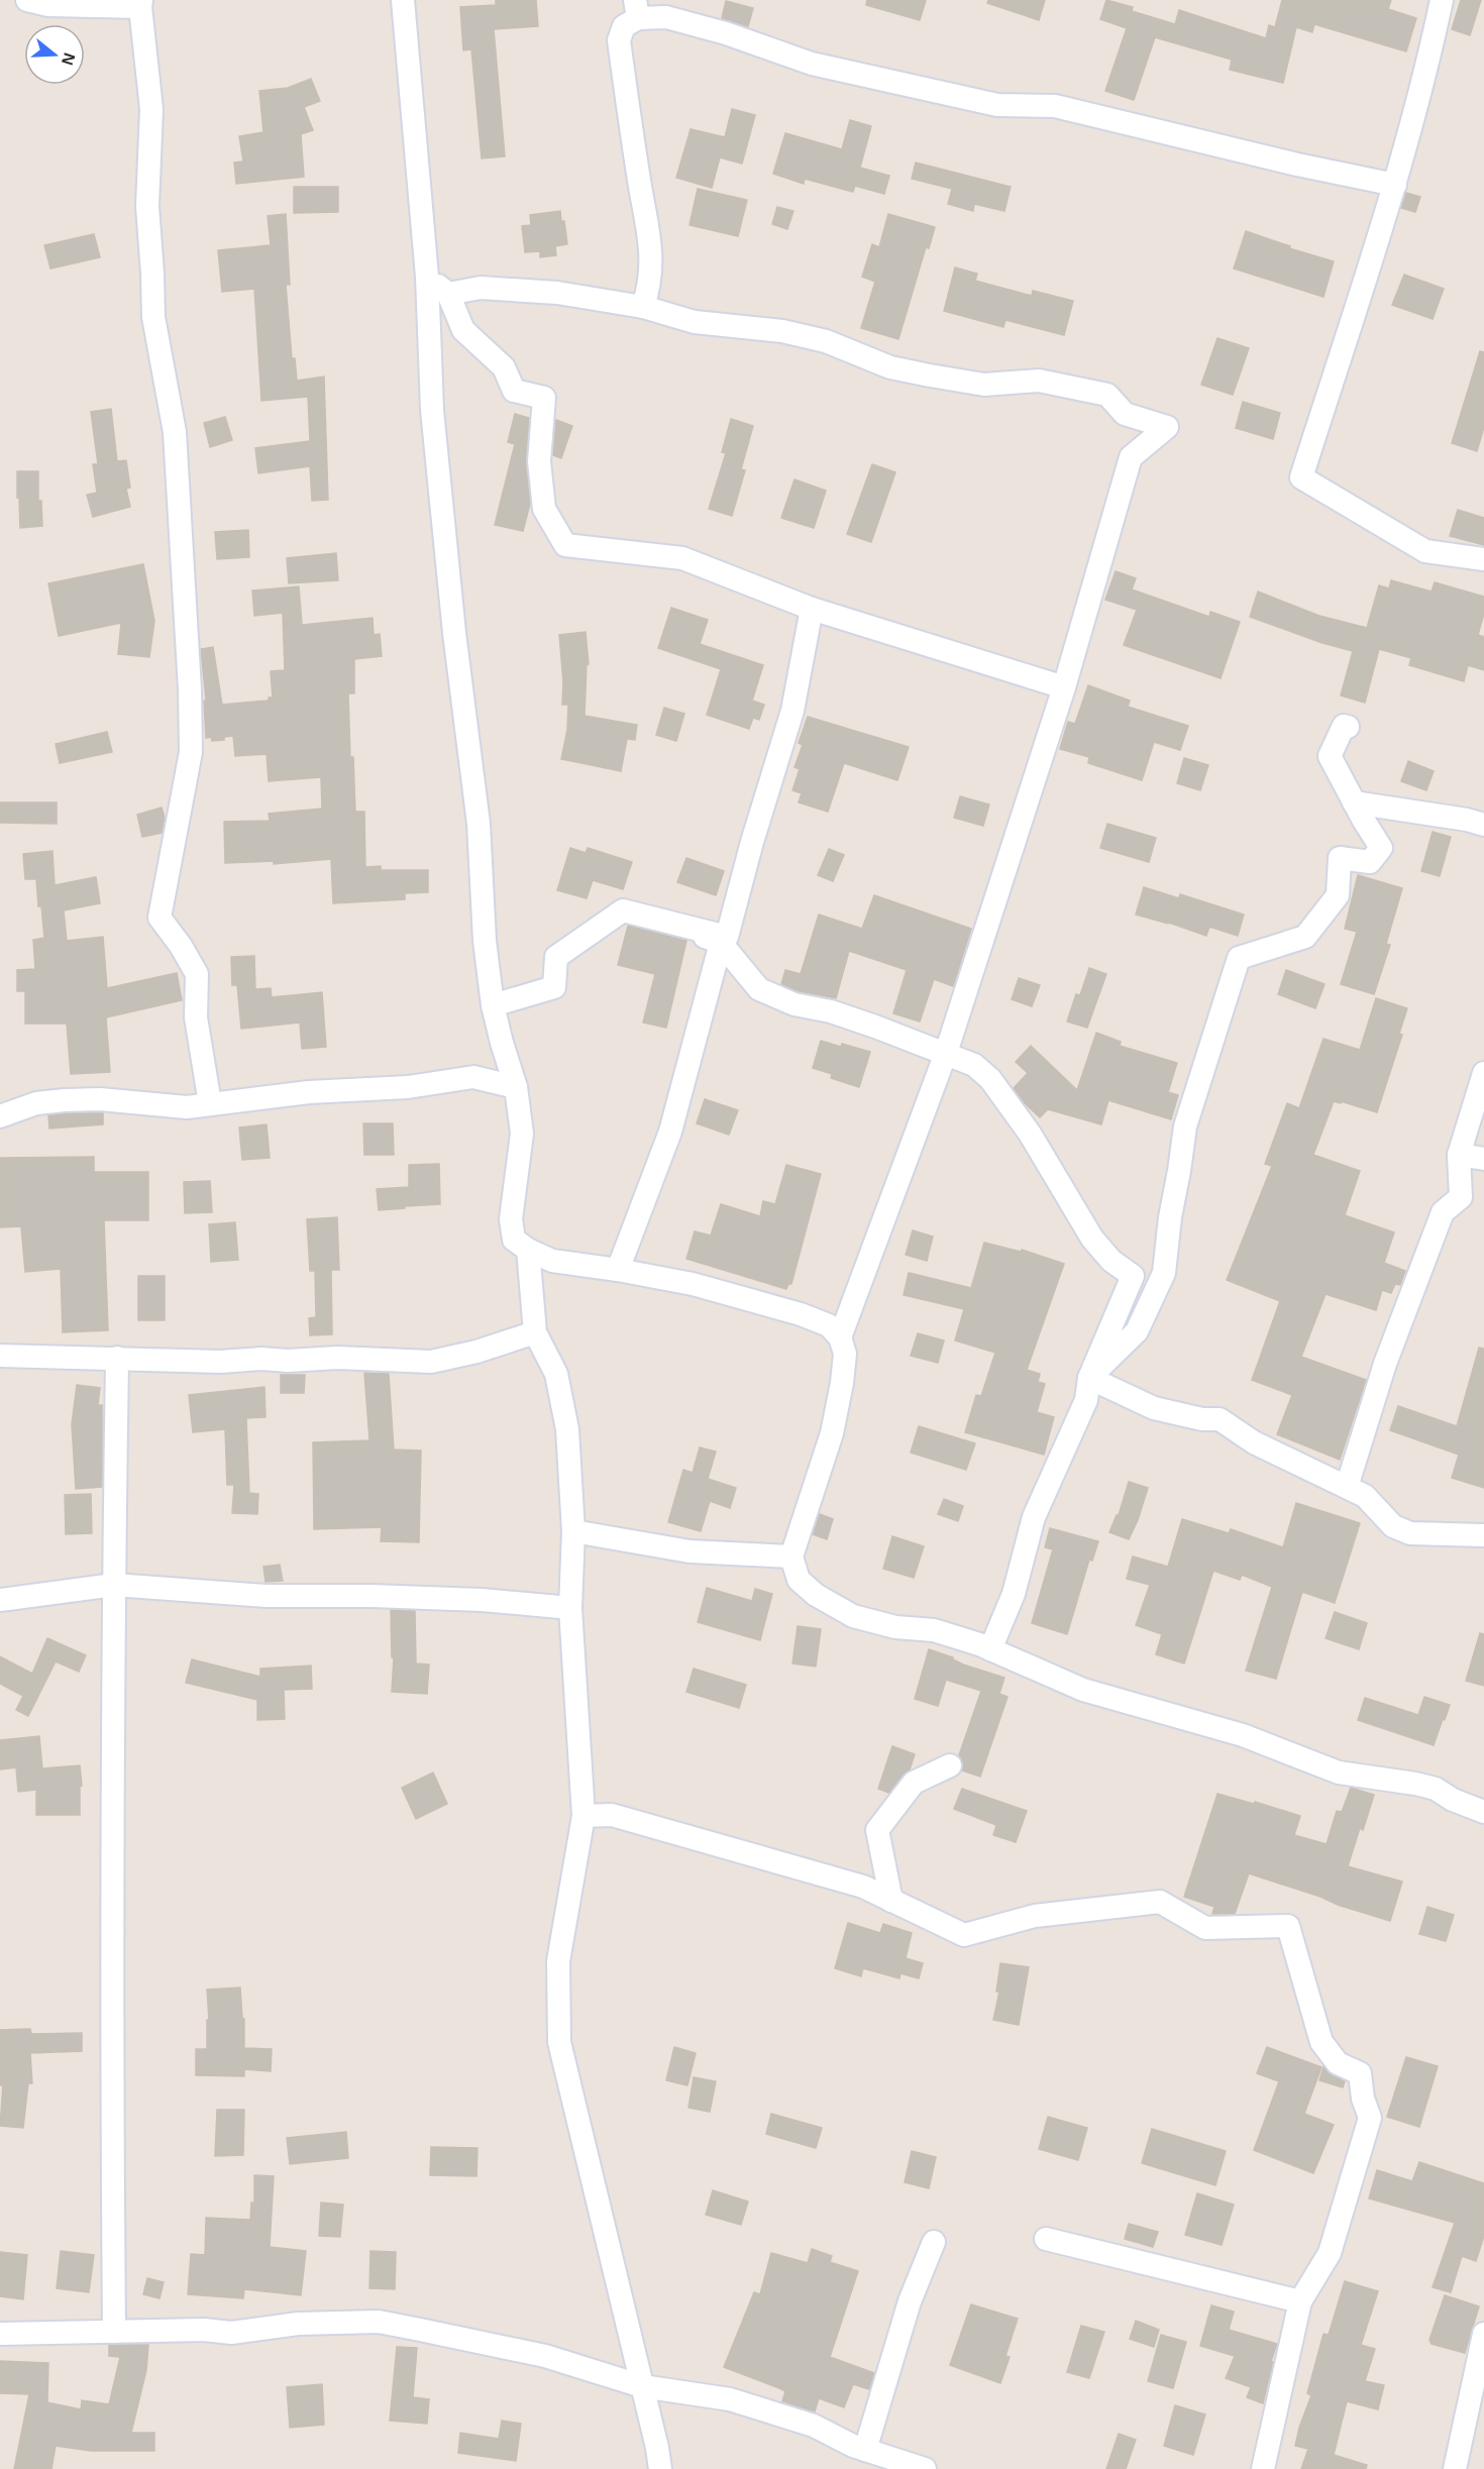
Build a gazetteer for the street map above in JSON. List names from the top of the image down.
{
  "north": "right"
}
